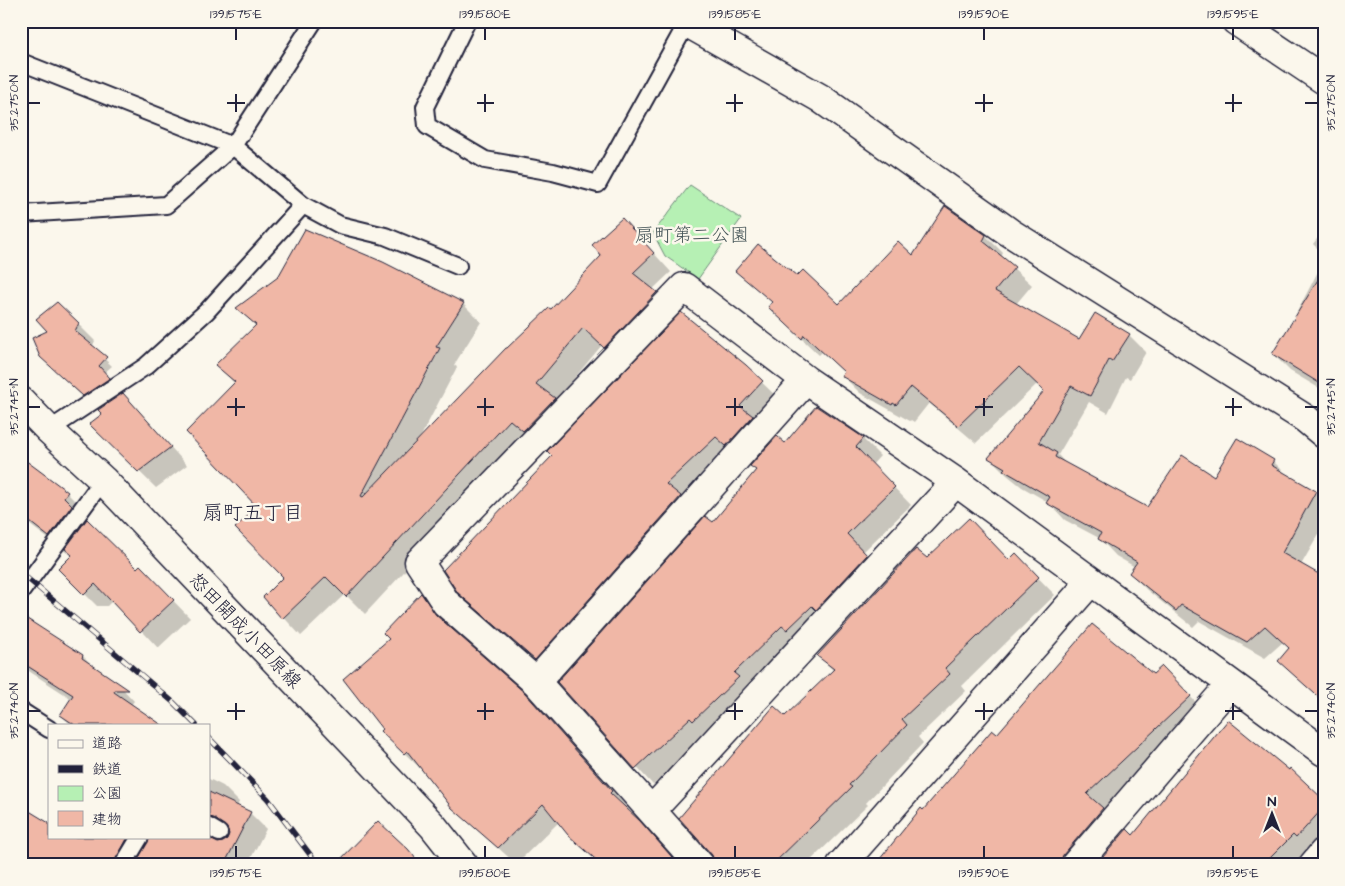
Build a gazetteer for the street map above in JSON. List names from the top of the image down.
{
  "streets": {
    "street": ["怒田開成小田原線"]
  },
  "districts": ["扇町五丁目"],
  "parks": ["扇町第二公園"],
  "legend": [
    "道路",
    "鉄道",
    "公園",
    "建物"
  ],
  "north": "top",
  "coordinates": [
    "139.1575°E",
    "139.1580°E",
    "139.1585°E",
    "139.1590°E",
    "139.1595°E",
    "35.2750°N",
    "35.2745°N",
    "35.2740°N"
  ]
}
